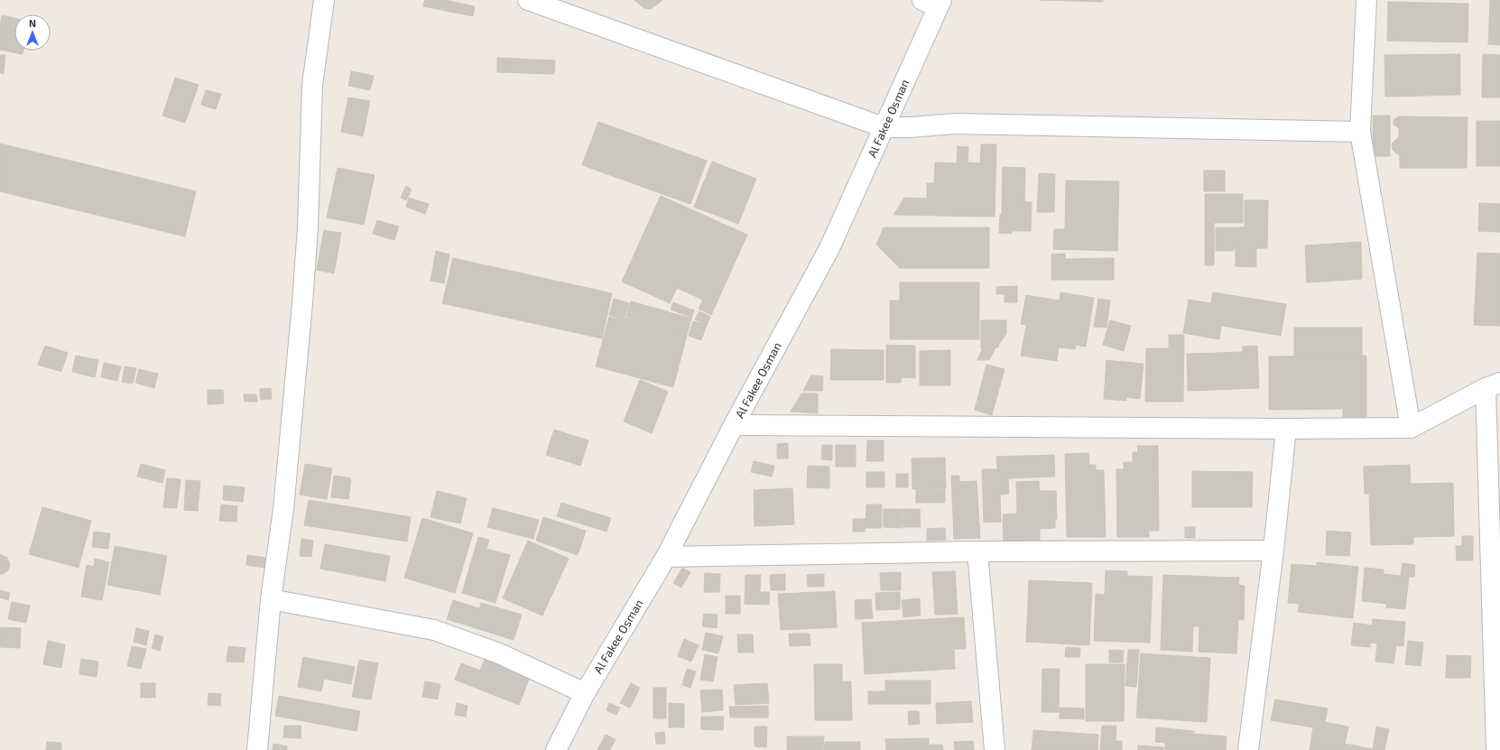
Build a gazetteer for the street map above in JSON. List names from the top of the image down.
{
  "streets": {
    "street": ["Al Fakee Osman"]
  },
  "north": "top"
}
